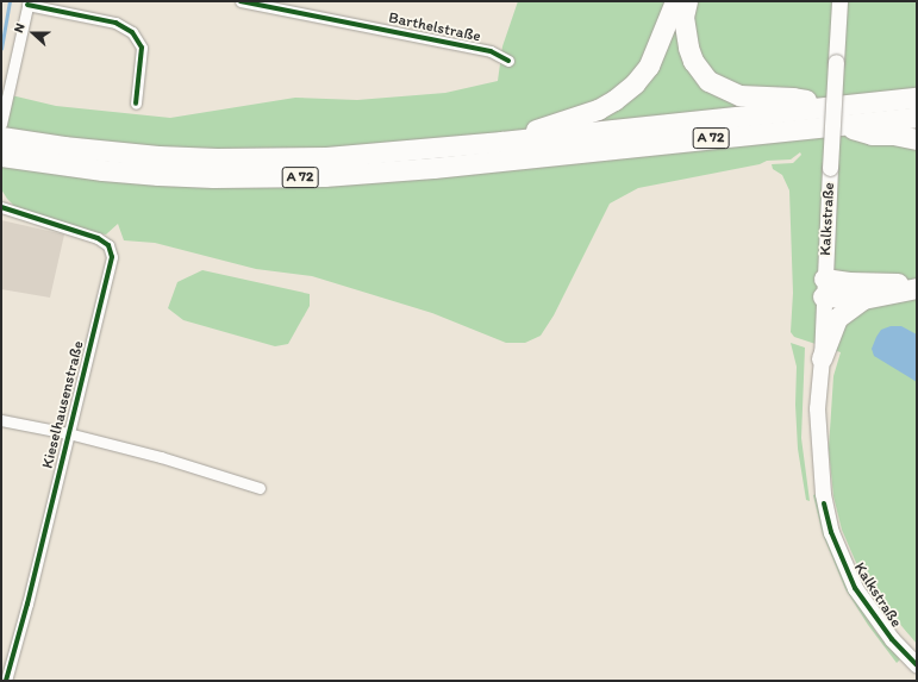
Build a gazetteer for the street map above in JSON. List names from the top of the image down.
{
  "streets": {
    "highway": ["A 72"],
    "main road": ["Kalkstraße"],
    "street": ["Barthelstraße", "Kieselhausenstraße"]
  },
  "north": "left"
}
